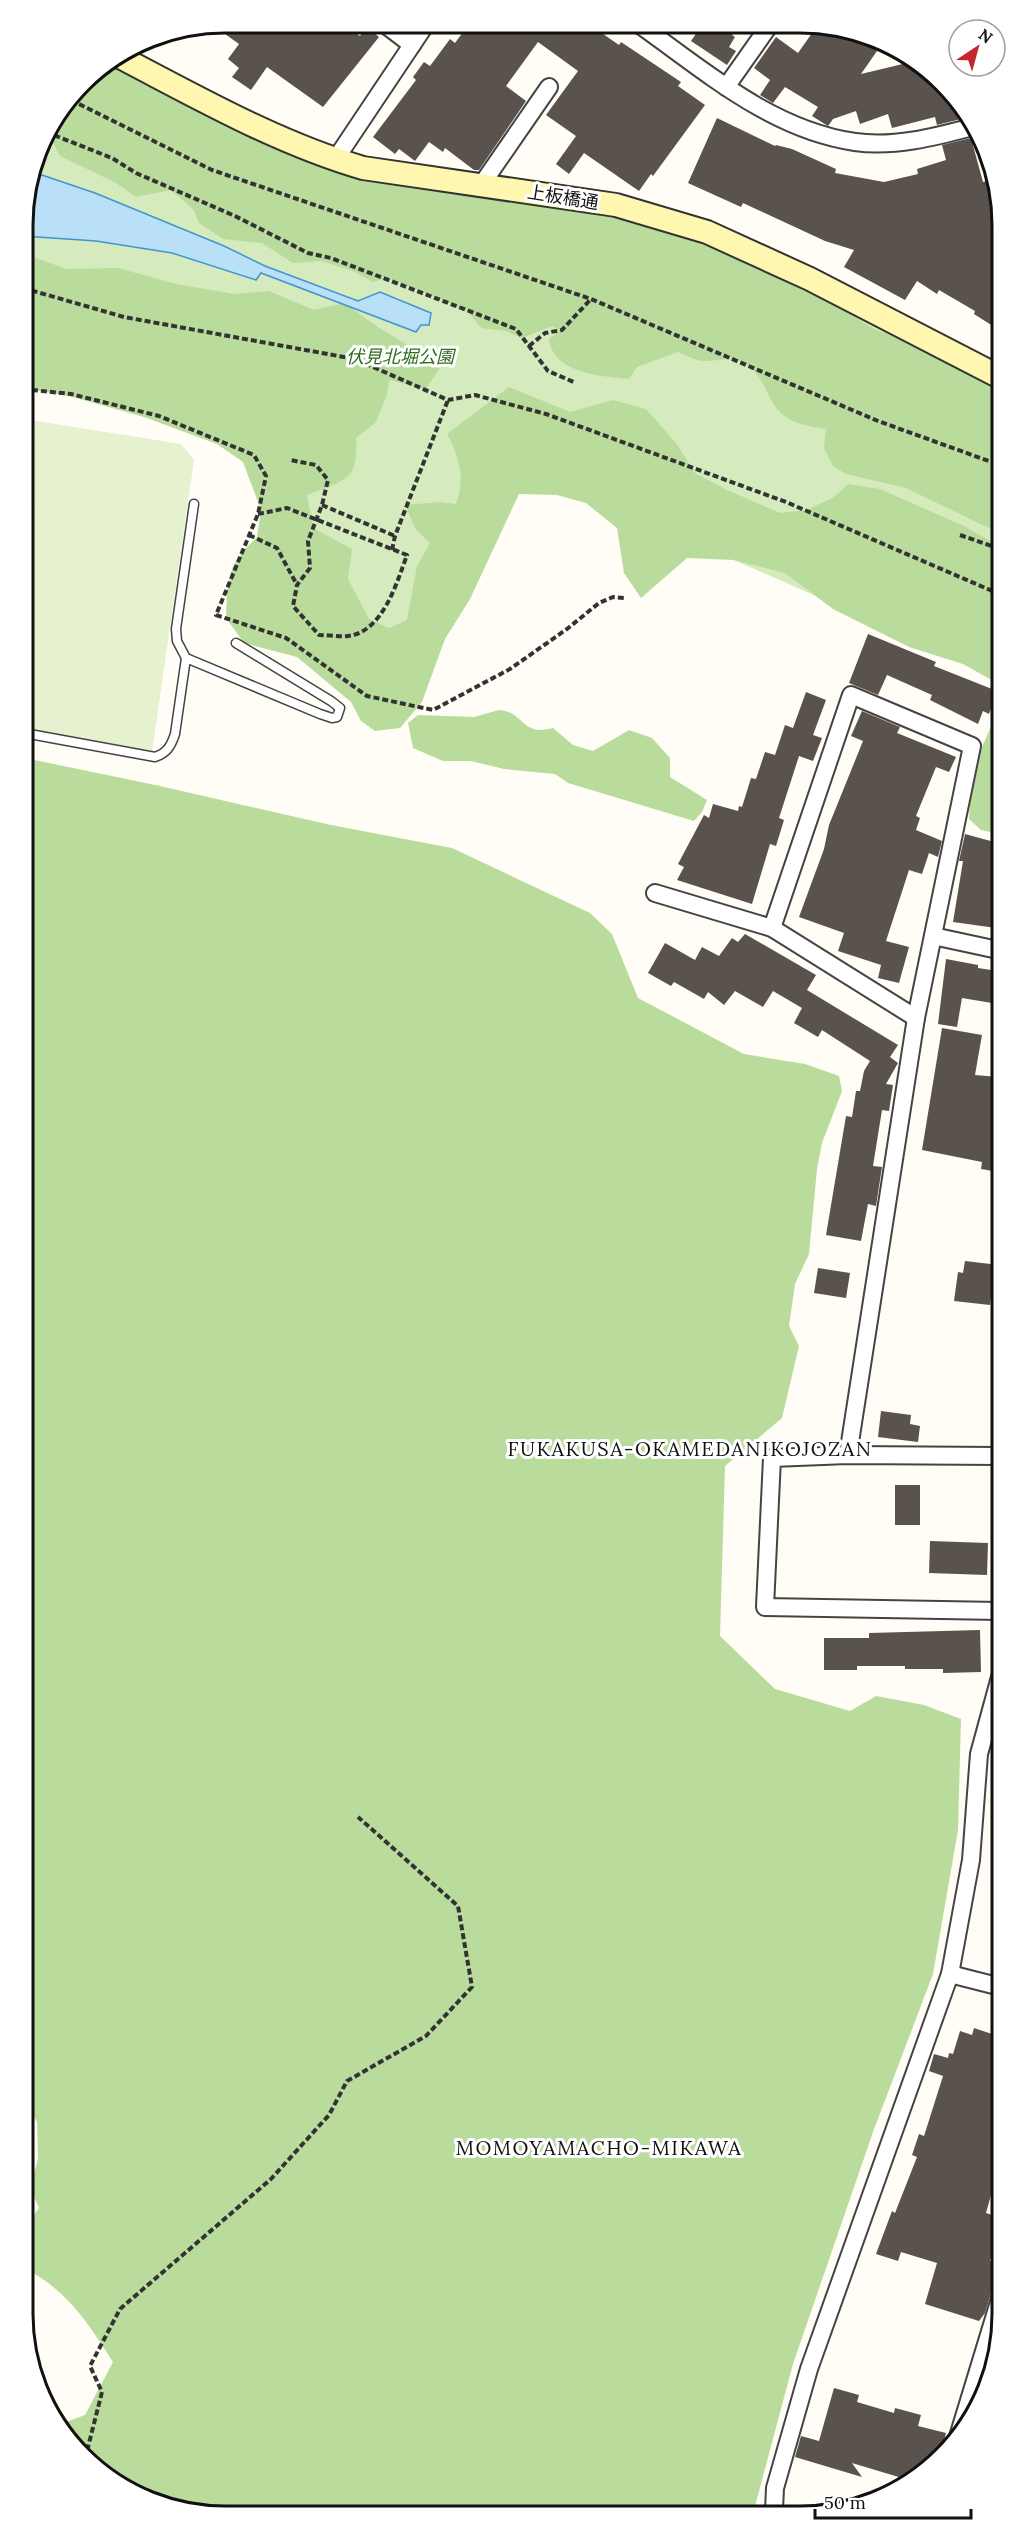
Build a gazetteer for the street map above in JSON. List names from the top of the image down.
{
  "streets": {
    "street": ["上板橋通"]
  },
  "districts": ["FUKAKUSA-OKAMEDANIKOJOZAN", "MOMOYAMACHO-MIKAWA"],
  "parks": ["伏見北堀公園"],
  "scale_bar": "50 m",
  "north": "top right"
}
